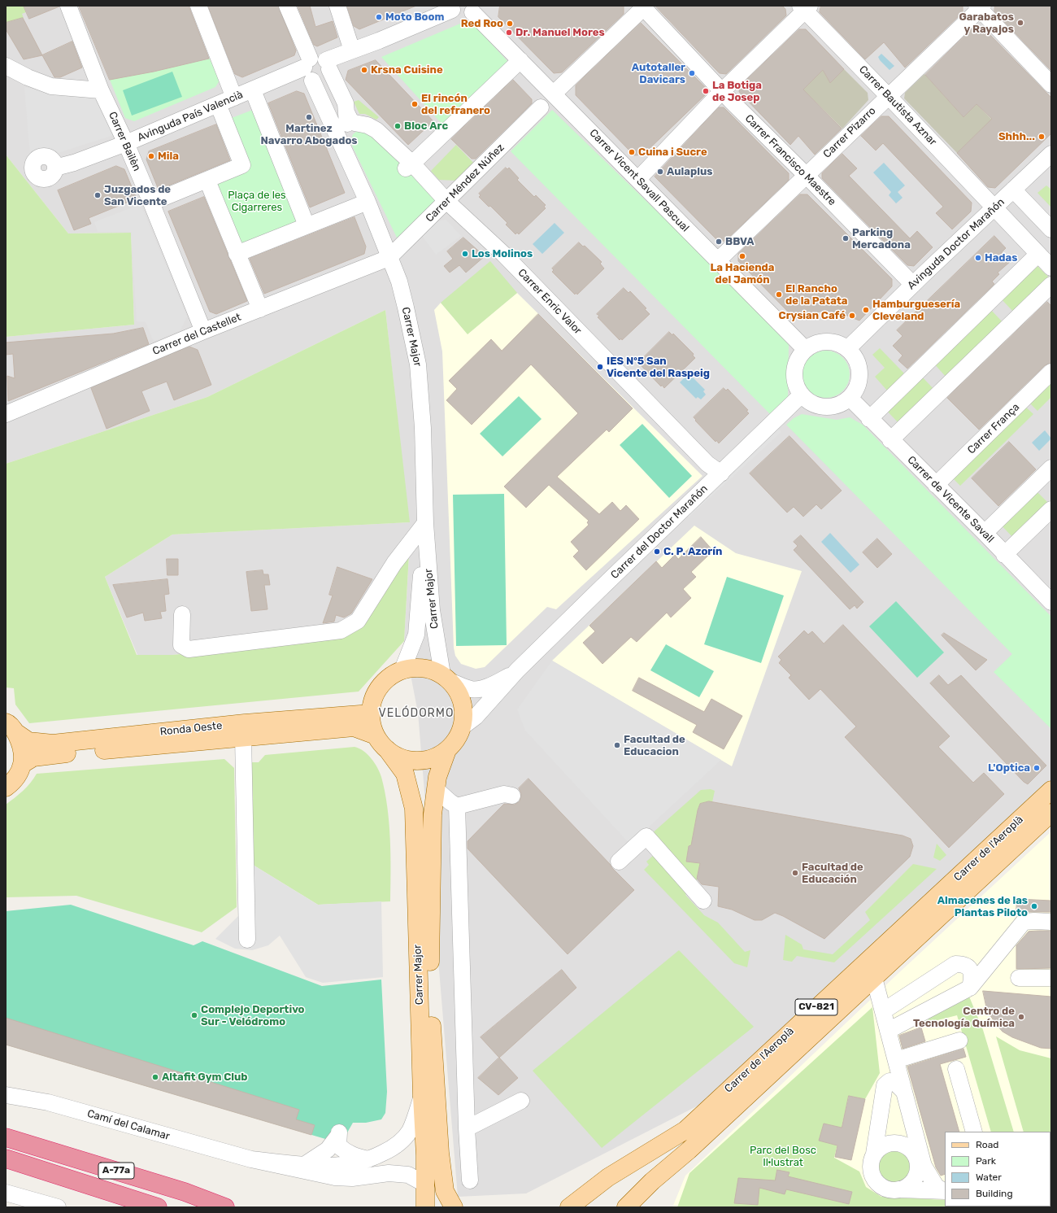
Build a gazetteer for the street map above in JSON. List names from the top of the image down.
{
  "streets": {
    "highway": ["A-77a"],
    "main road": [
      "Carrer Major",
      "Ronda Oeste",
      "Carrer de l'Aeroplà",
      "CV-821"
    ],
    "street": [
      "Carrer Bautista Aznar",
      "Avinguda País Valencià",
      "Carrer Pizarro",
      "Carrer Bailèn",
      "Carrer Francisco Maestre",
      "Carrer Vicent Savall Pascual",
      "Carrer Méndez Núñez",
      "Avinguda Doctor Marañón",
      "Carrer Enric Valor",
      "Carrer del Castellet",
      "Carrer França",
      "Carrer de Vicente Savall",
      "Carrer del Doctor Marañón",
      "Camí del Calamar"
    ]
  },
  "crossings": [
    ["Carrer Bautista Aznar", "Carrer Pizarro"],
    ["Carrer Bautista Aznar", "Avinguda Doctor Marañón"],
    ["Avinguda País Valencià", "Carrer Bailèn"],
    ["Avinguda País Valencià", "Carrer Major"],
    ["Carrer Pizarro", "Carrer Francisco Maestre"],
    ["Carrer Pizarro", "Carrer Vicent Savall Pascual"],
    ["Carrer Bailèn", "Carrer del Castellet"],
    ["Carrer Francisco Maestre", "Avinguda Doctor Marañón"],
    ["Carrer Vicent Savall Pascual", "Avinguda Doctor Marañón"],
    ["Carrer Vicent Savall Pascual", "Carrer de Vicente Savall"],
    ["Carrer Vicent Savall Pascual", "Carrer del Doctor Marañón"],
    ["Carrer Méndez Núñez", "Carrer Enric Valor"],
    ["Carrer Méndez Núñez", "Carrer del Castellet"],
    ["Carrer Méndez Núñez", "Carrer Major"],
    ["Avinguda Doctor Marañón", "Carrer de Vicente Savall"],
    ["Avinguda Doctor Marañón", "Carrer del Doctor Marañón"],
    ["Carrer Enric Valor", "Carrer Major"],
    ["Carrer Enric Valor", "Carrer del Doctor Marañón"],
    ["Carrer del Castellet", "Carrer Major"],
    ["Carrer Major", "Ronda Oeste"],
    ["Carrer França", "Carrer de Vicente Savall"],
    ["Carrer de Vicente Savall", "Carrer del Doctor Marañón"]
  ],
  "districts": ["VELÓDORMO"],
  "parks": ["Plaça de les Cigarreres", "Parc del Bosc Il·lustrat"],
  "places": [
    "Moto Boom",
    "Garabatos y Rayajos",
    "Red Roo",
    "Dr. Manuel Mores",
    "Krsna Cuisine",
    "Autotaller Davicars",
    "La Botiga de Josep",
    "El rincón del refranero",
    "Martinez Navarro Abogados",
    "Bloc Arc",
    "Shhh...",
    "Cuina i Sucre",
    "Mila",
    "Aulaplus",
    "Juzgados de San Vicente",
    "Parking Mercadona",
    "BBVA",
    "Los Molinos",
    "La Hacienda del Jamón",
    "Hadas",
    "El Rancho de la Patata",
    "Hamburguesería Cleveland",
    "Crysian Café",
    "IES Nº5 San Vicente del Raspeig",
    "C. P. Azorín",
    "Facultad de Educacion",
    "L'Optica",
    "Facultad de Educación",
    "Almacenes de las Plantas Piloto",
    "Complejo Deportivo Sur - Velódromo",
    "Centro de Tecnología Química",
    "Altafit Gym Club"
  ],
  "legend": [
    "Road",
    "Park",
    "Water",
    "Building"
  ]
}
